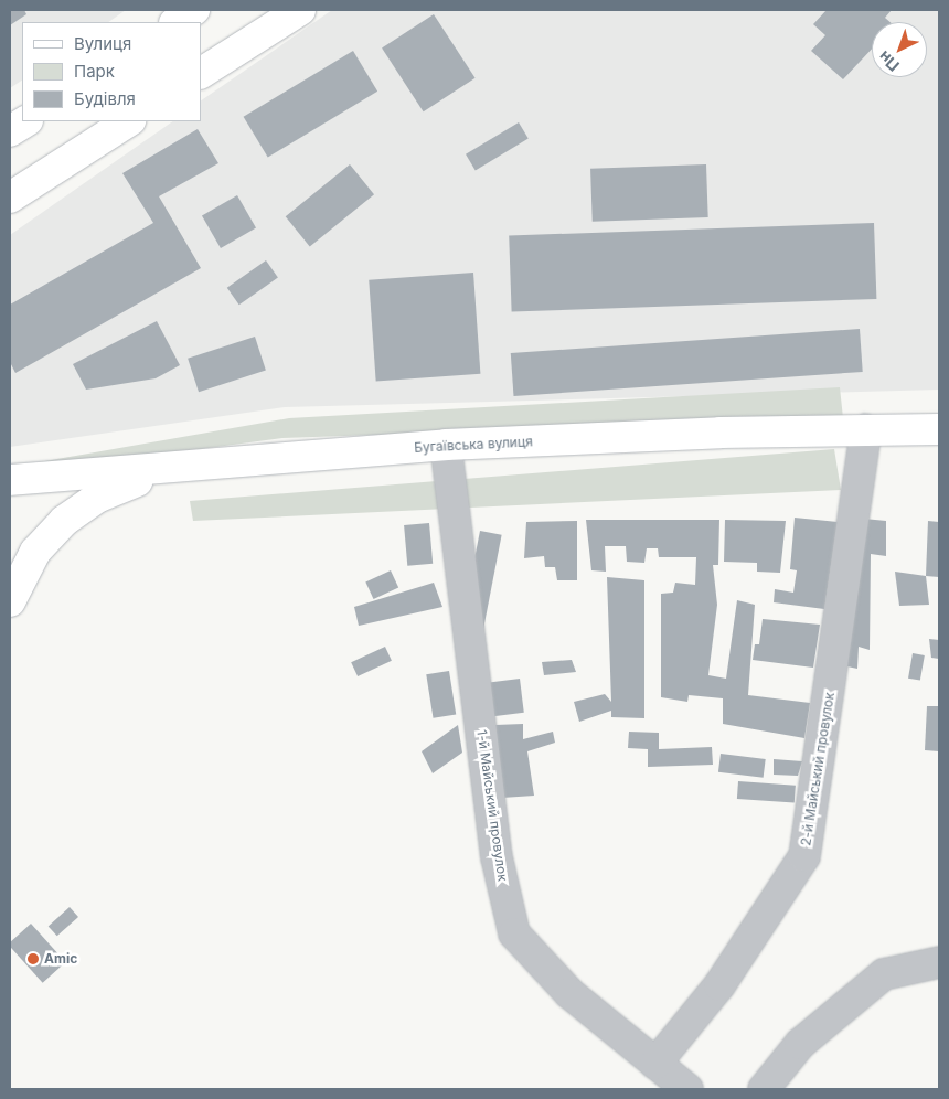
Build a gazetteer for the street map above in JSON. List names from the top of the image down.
{
  "streets": {
    "main road": ["Бугаївська вулиця"],
    "street": ["2-й Майський провулок", "1-й Майський провулок"]
  },
  "crossings": [
    ["Бугаївська вулиця", "2-й Майський провулок"],
    ["Бугаївська вулиця", "1-й Майський провулок"],
    ["2-й Майський провулок", "1-й Майський провулок"]
  ],
  "places": ["Amic"],
  "legend": ["Вулиця", "Парк", "Будівля"],
  "north": "bottom left"
}
